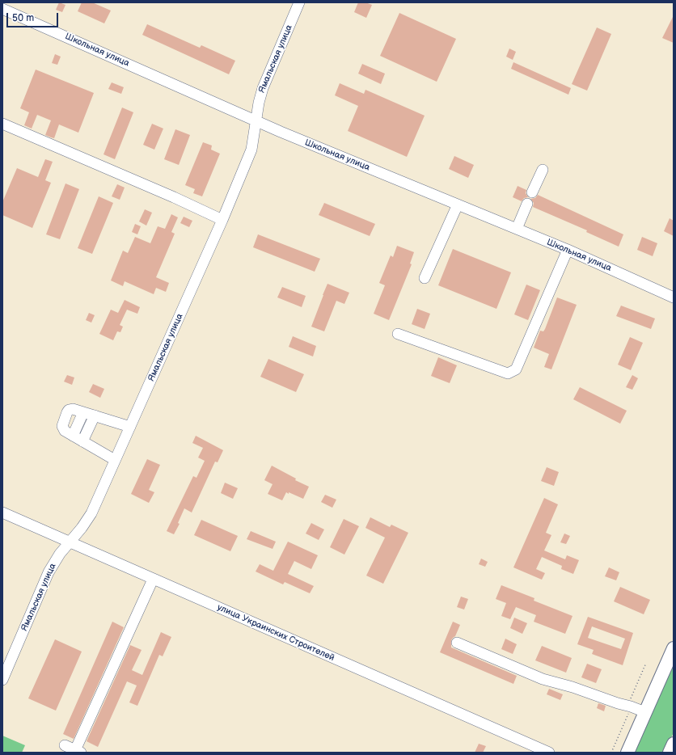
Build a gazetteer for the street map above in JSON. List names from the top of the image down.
{
  "streets": {
    "street": ["Школьная улица", "Ямальская улица", "улица Украинских Строителей"]
  },
  "crossings": [
    ["Школьная улица", "Ямальская улица"],
    ["Ямальская улица", "улица Украинских Строителей"]
  ],
  "scale_bar": "50 m"
}
